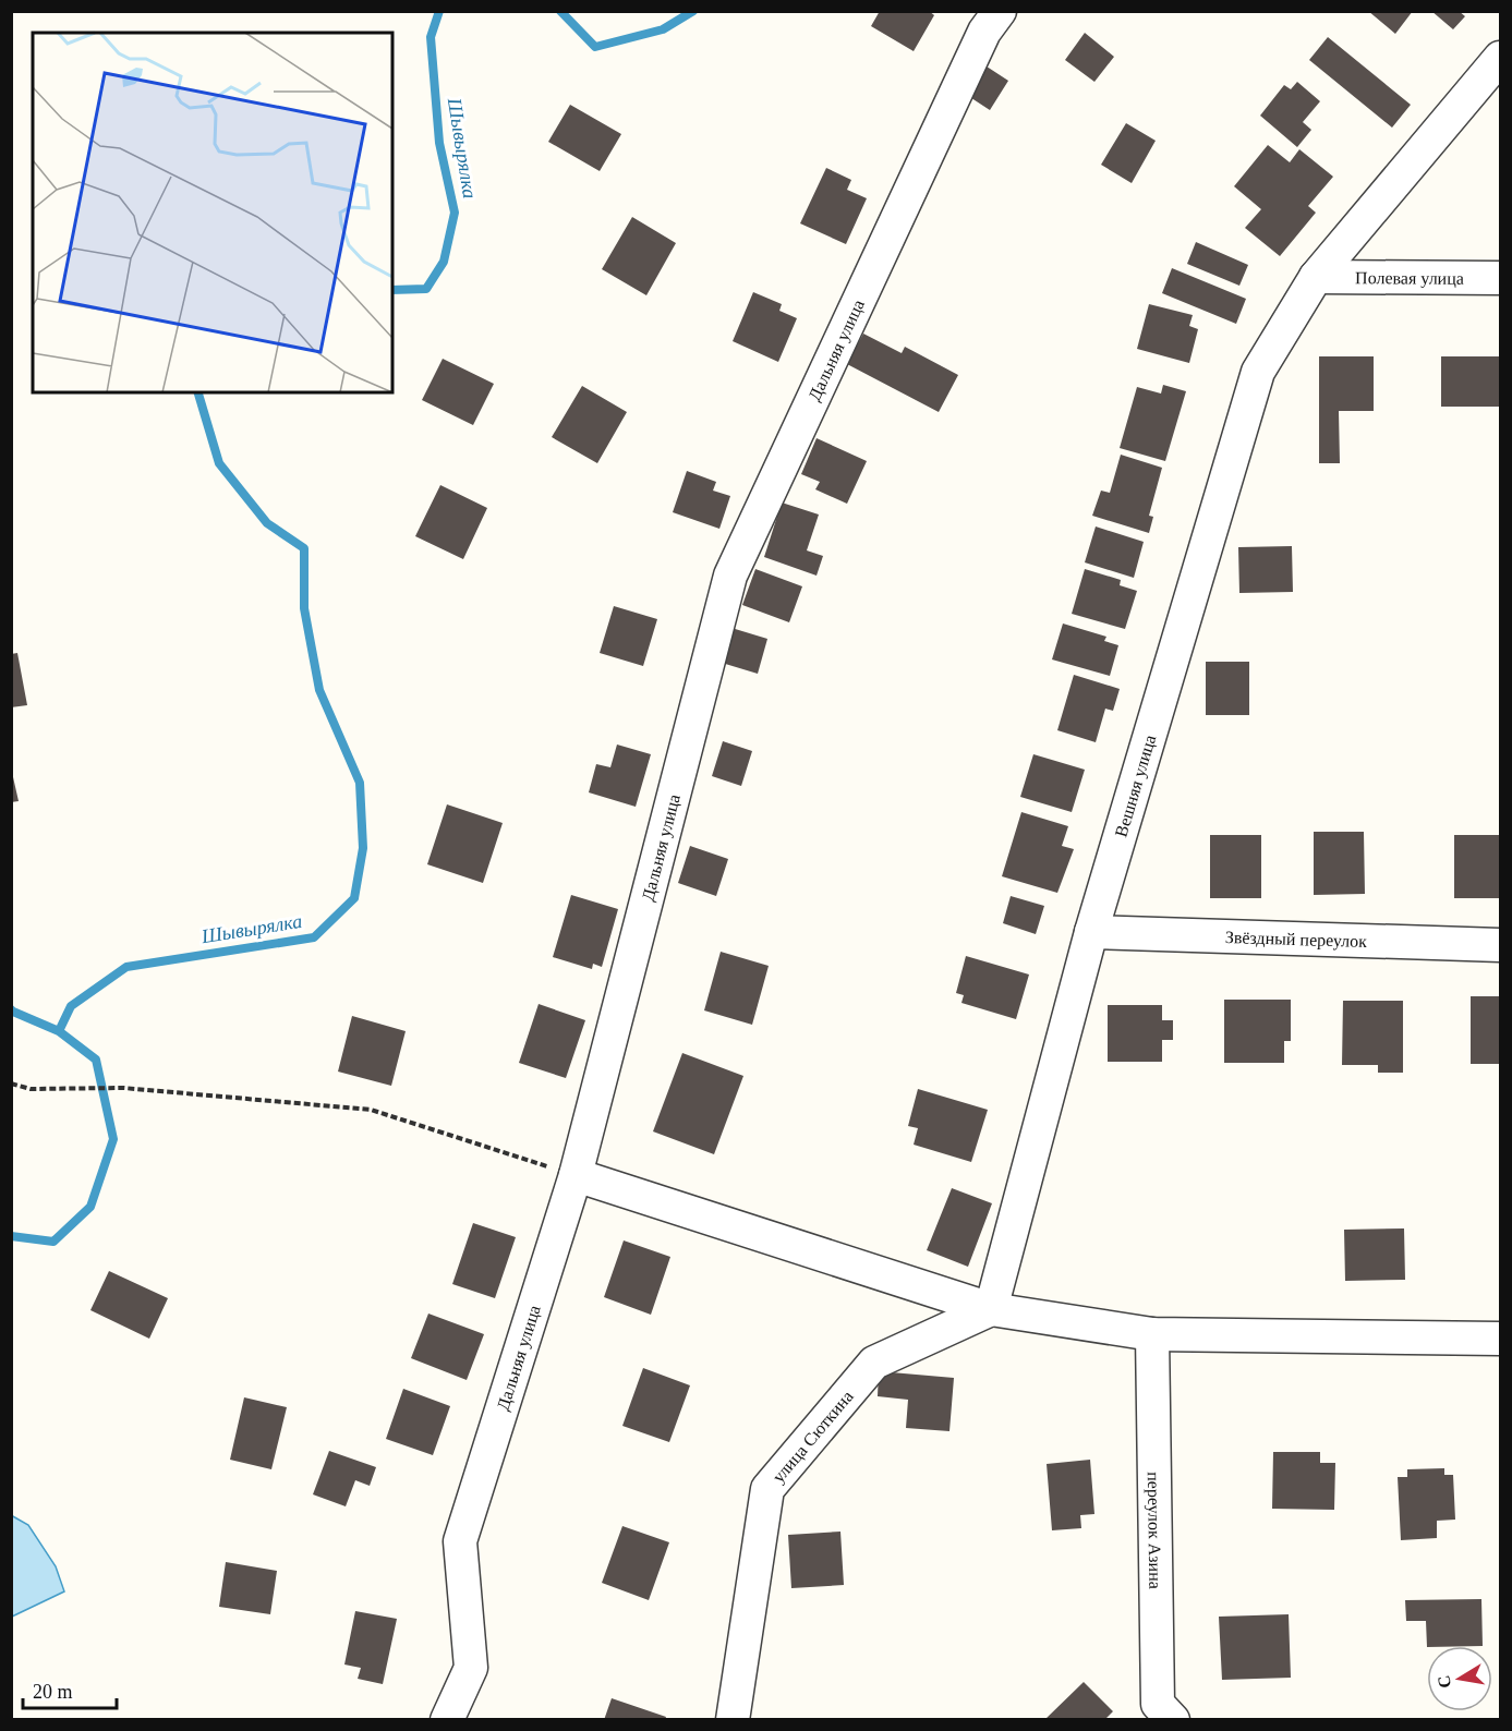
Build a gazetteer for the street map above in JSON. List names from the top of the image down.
{
  "streets": {
    "street": [
      "Полевая улица",
      "Дальняя улица",
      "Вешняя улица",
      "Звёздный переулок",
      "улица Сюткина",
      "переулок Азина"
    ]
  },
  "crossings": [
    ["Полевая улица", "Вешняя улица"],
    ["Вешняя улица", "Звёздный переулок"],
    ["Вешняя улица", "улица Сюткина"]
  ],
  "water": ["Шывырялка"],
  "scale_bar": "20 m",
  "north": "left"
}
